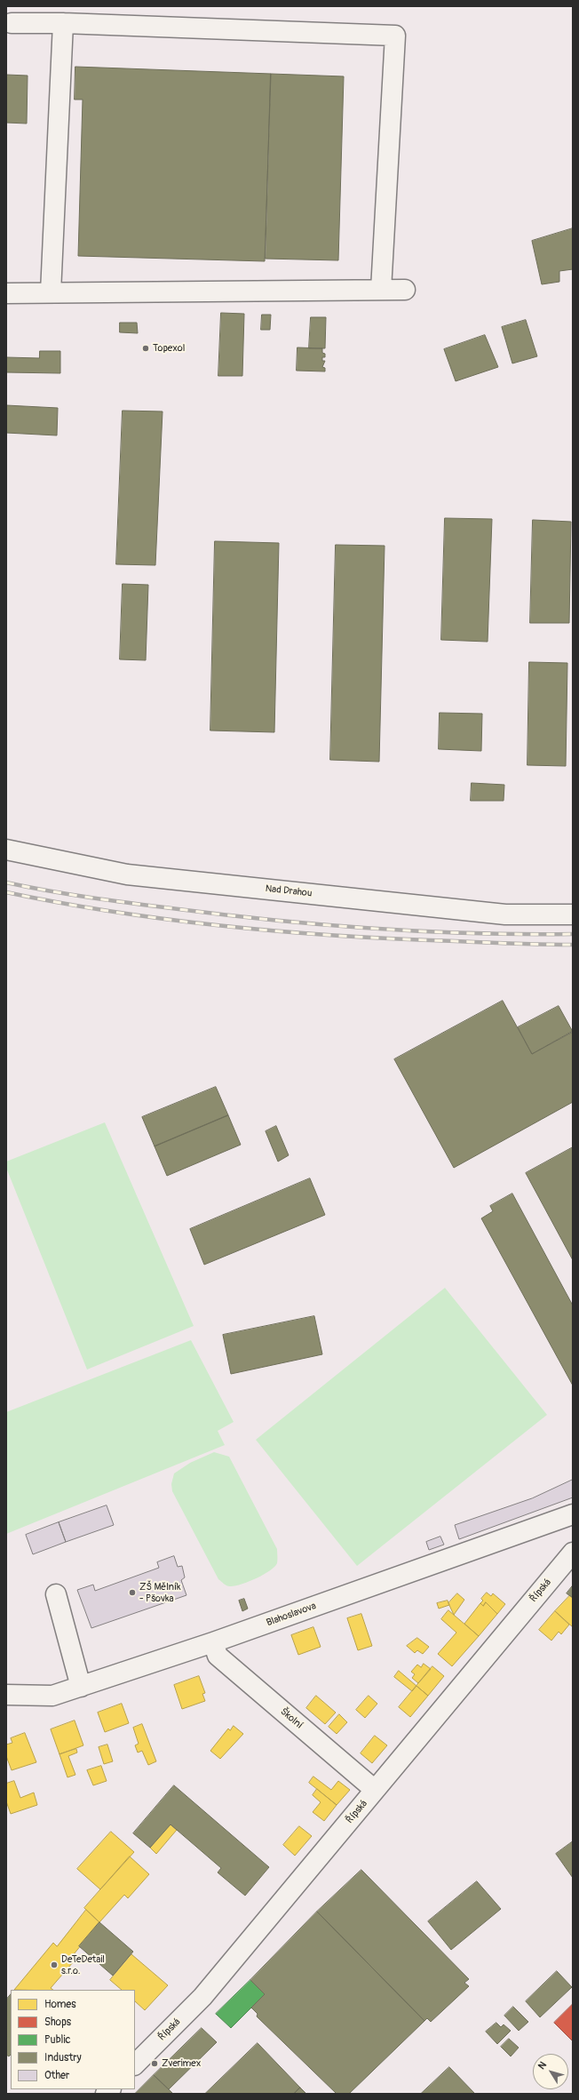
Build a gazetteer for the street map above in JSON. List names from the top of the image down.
{
  "streets": {
    "street": [
      "Nad Drahou",
      "Řípská",
      "Blahoslavova",
      "Školní"
    ]
  },
  "crossings": [
    ["Řípská", "Školní"],
    ["Blahoslavova", "Školní"]
  ],
  "places": [
    "Topexol",
    "ZŠ Mělník - Pšovka",
    "DeTeDetail s.r.o.",
    "Zverimex"
  ],
  "legend": [
    "Homes",
    "Shops",
    "Public",
    "Industry",
    "Other"
  ],
  "north": "top left"
}
